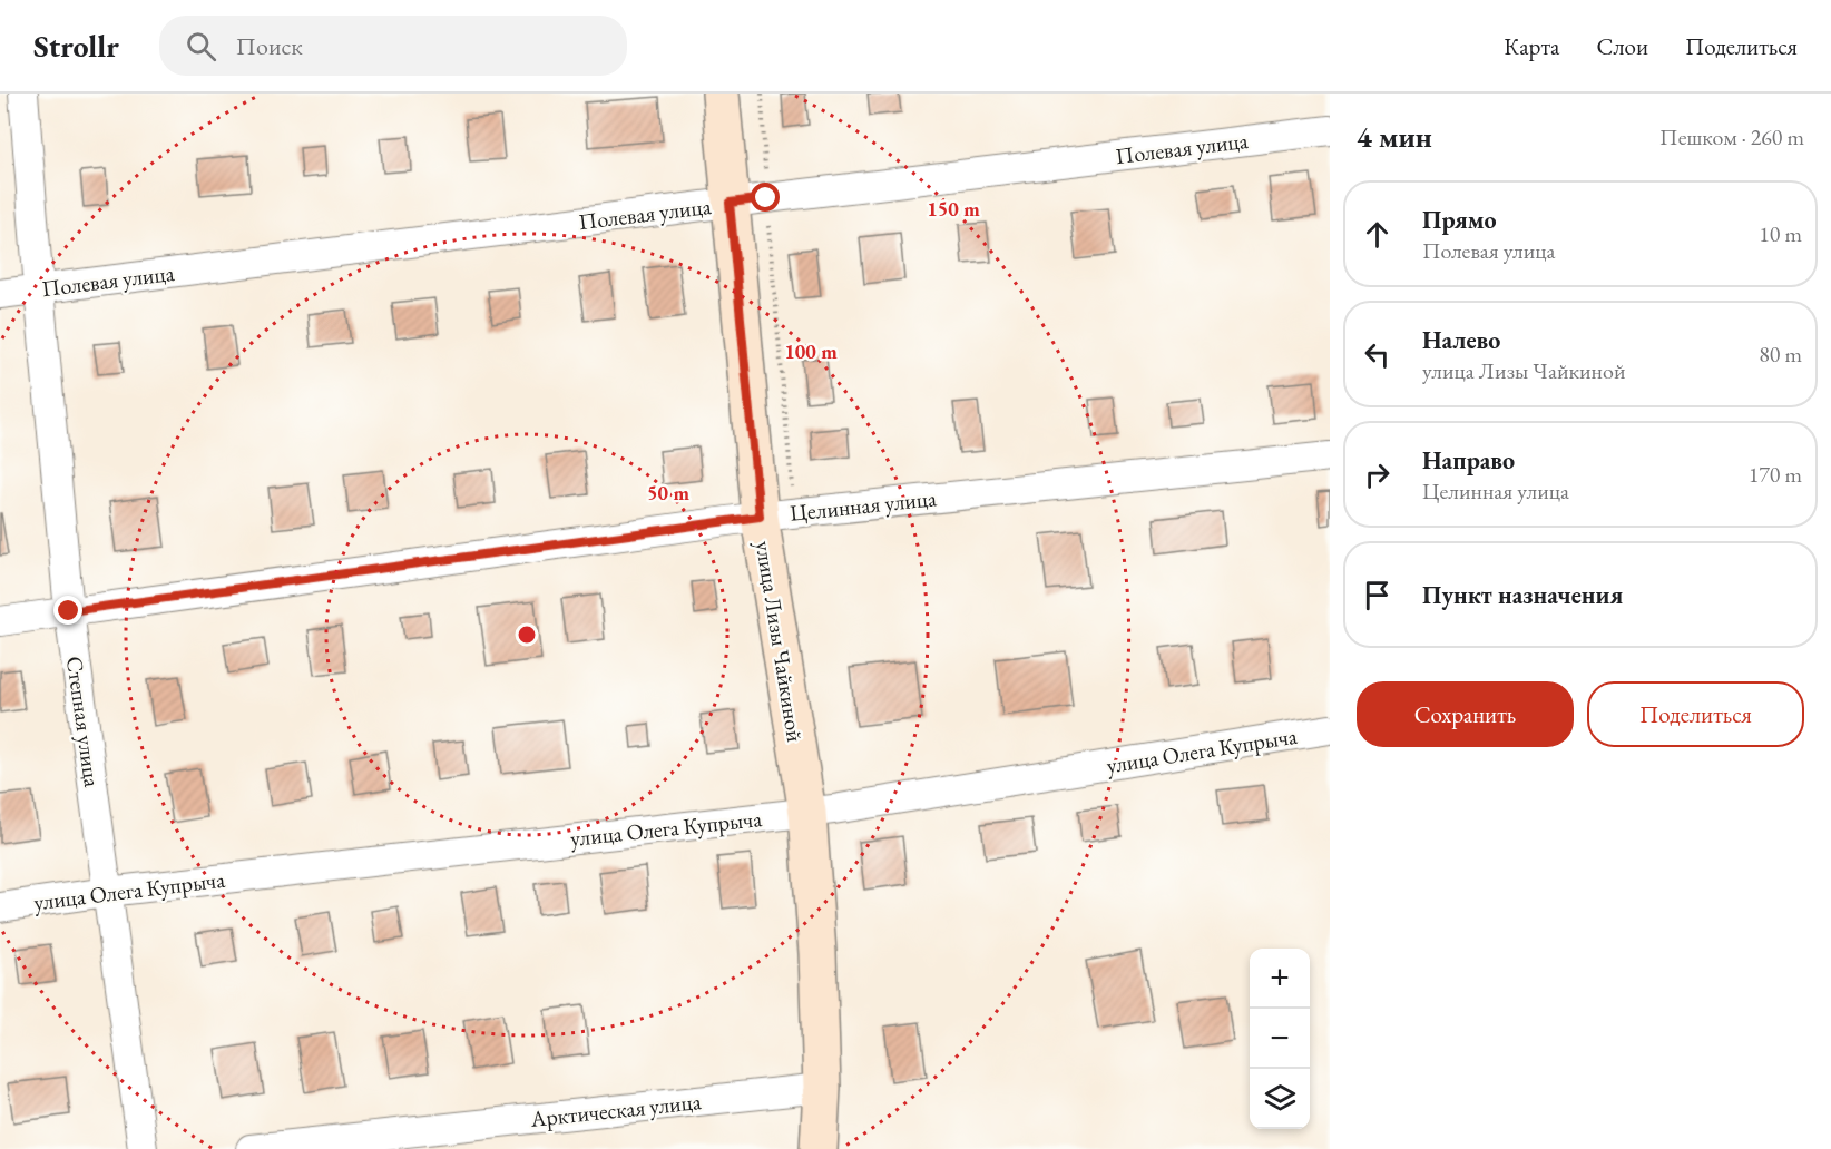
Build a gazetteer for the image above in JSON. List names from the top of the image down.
{
  "streets": {
    "street": [
      "Полевая улица",
      "Целинная улица",
      "улица Лизы Чайкиной",
      "Степная улица",
      "улица Олега Купрыча",
      "Арктическая улица"
    ]
  },
  "crossings": [
    ["Полевая улица", "улица Лизы Чайкиной"],
    ["Полевая улица", "Степная улица"],
    ["Целинная улица", "улица Лизы Чайкиной"],
    ["Целинная улица", "Степная улица"],
    ["улица Лизы Чайкиной", "улица Олега Купрыча"],
    ["улица Лизы Чайкиной", "Арктическая улица"],
    ["Степная улица", "улица Олега Купрыча"]
  ],
  "page": {
    "header": "Strollr",
    "search": "Поиск",
    "nav": ["Карта", "Слои", "Поделиться"],
    "heading": ["4 мин", "Пешком · 260 m"],
    "list": [
      ["Прямо", "Полевая улица", "10 m"],
      ["Налево", "улица Лизы Чайкиной", "80 m"],
      ["Направо", "Целинная улица", "170 m"],
      "Пункт назначения"
    ],
    "buttons": ["Сохранить", "Поделиться"],
    "map_buttons": ["+", "−"]
  },
  "rings": ["150 m", "100 m", "50 m"]
}
